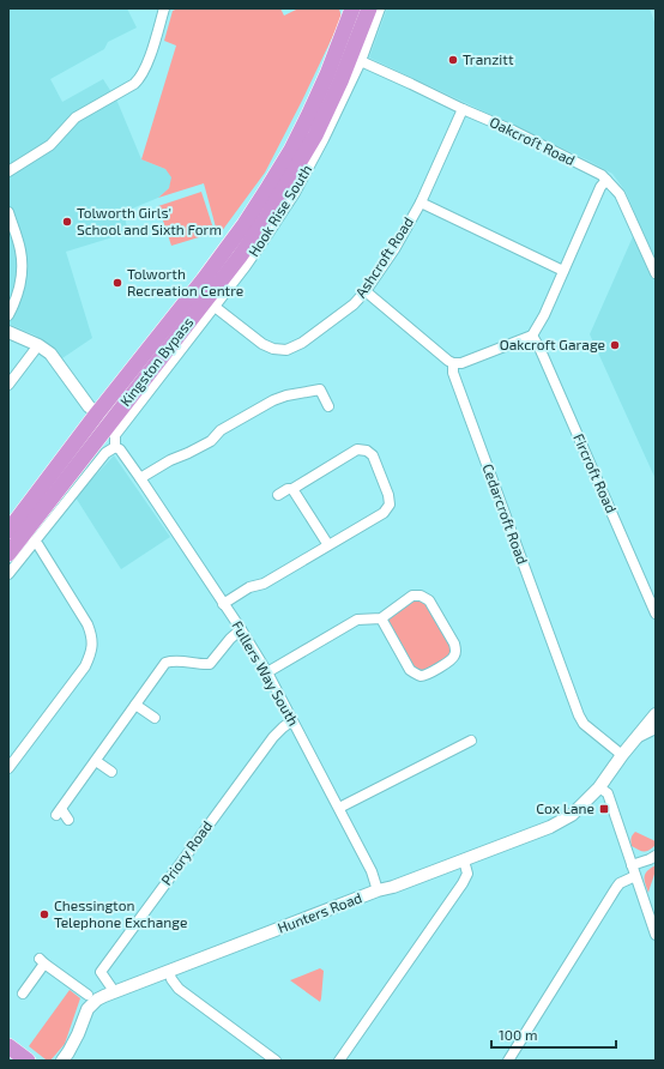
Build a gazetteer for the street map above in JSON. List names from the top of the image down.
{
  "streets": {
    "highway": ["Kingston Bypass"],
    "street": [
      "Oakcroft Road",
      "Hook Rise South",
      "Ashcroft Road",
      "Fircroft Road",
      "Cedarcroft Road",
      "Fullers Way South",
      "Priory Road",
      "Hunters Road"
    ]
  },
  "crossings": [
    ["Oakcroft Road", "Hook Rise South"],
    ["Oakcroft Road", "Ashcroft Road"],
    ["Hook Rise South", "Ashcroft Road"],
    ["Hook Rise South", "Fullers Way South"],
    ["Fullers Way South", "Priory Road"],
    ["Fullers Way South", "Hunters Road"],
    ["Priory Road", "Hunters Road"]
  ],
  "places": {
    "other": [
      "Tranzitt",
      "Tolworth Girls' School and Sixth Form",
      "Tolworth Recreation Centre",
      "Oakcroft Garage",
      "Chessington Telephone Exchange"
    ],
    "transit": ["Cox Lane"]
  },
  "scale_bar": "100 m"
}
